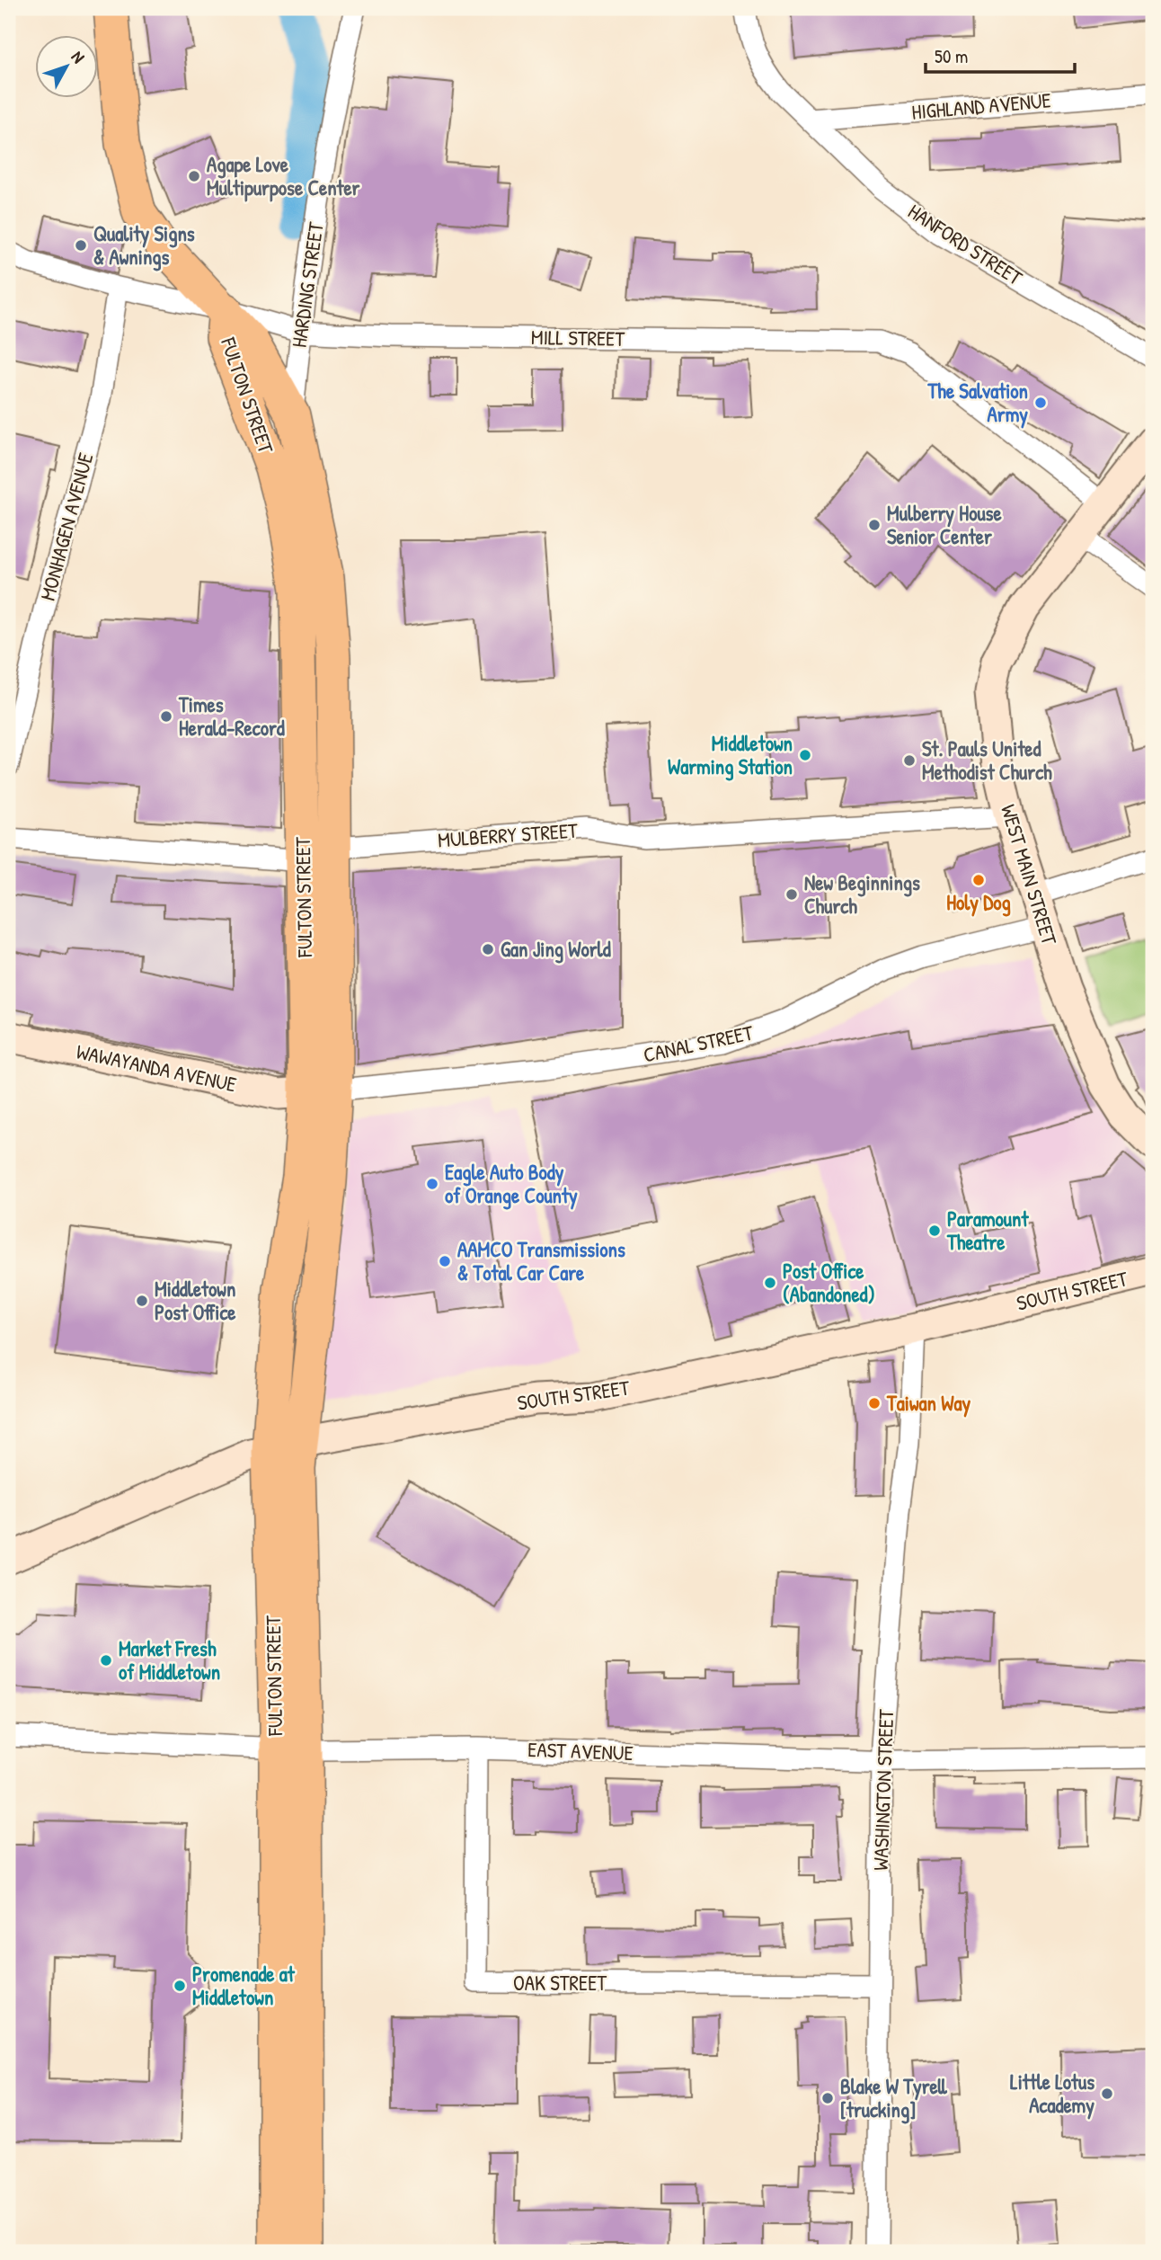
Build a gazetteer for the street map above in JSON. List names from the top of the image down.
{
  "streets": {
    "main road": ["FULTON STREET"],
    "street": [
      "HIGHLAND AVENUE",
      "HANFORD STREET",
      "HARDING STREET",
      "MILL STREET",
      "MONHAGEN AVENUE",
      "MULBERRY STREET",
      "WEST MAIN STREET",
      "CANAL STREET",
      "WAWAYANDA AVENUE",
      "SOUTH STREET",
      "EAST AVENUE",
      "WASHINGTON STREET",
      "OAK STREET"
    ]
  },
  "crossings": [
    ["HIGHLAND AVENUE", "HANFORD STREET"],
    ["HARDING STREET", "MILL STREET"],
    ["HARDING STREET", "FULTON STREET"],
    ["MILL STREET", "FULTON STREET"],
    ["MILL STREET", "MONHAGEN AVENUE"],
    ["MILL STREET", "WEST MAIN STREET"],
    ["FULTON STREET", "MULBERRY STREET"],
    ["FULTON STREET", "CANAL STREET"],
    ["FULTON STREET", "WAWAYANDA AVENUE"],
    ["FULTON STREET", "SOUTH STREET"],
    ["FULTON STREET", "EAST AVENUE"],
    ["MULBERRY STREET", "WEST MAIN STREET"],
    ["WEST MAIN STREET", "CANAL STREET"],
    ["CANAL STREET", "WAWAYANDA AVENUE"],
    ["SOUTH STREET", "WASHINGTON STREET"],
    ["EAST AVENUE", "WASHINGTON STREET"],
    ["EAST AVENUE", "OAK STREET"],
    ["WASHINGTON STREET", "OAK STREET"]
  ],
  "places": [
    "Agape Love Multipurpose Center",
    "Quality Signs & Awnings",
    "The Salvation Army",
    "Mulberry House Senior Center",
    "Times Herald-Record",
    "Middletown Warming Station",
    "St. Pauls United Methodist Church",
    "Holy Dog",
    "New Beginnings Church",
    "Gan Jing World",
    "Eagle Auto Body of Orange County",
    "Paramount Theatre",
    "AAMCO Transmissions & Total Car Care",
    "Post Office (Abandoned)",
    "Middletown Post Office",
    "Taiwan Way",
    "Market Fresh of Middletown",
    "Promenade at Middletown",
    "Little Lotus Academy",
    "Blake W Tyrell [trucking]"
  ],
  "scale_bar": "50 m",
  "north": "top right"
}
